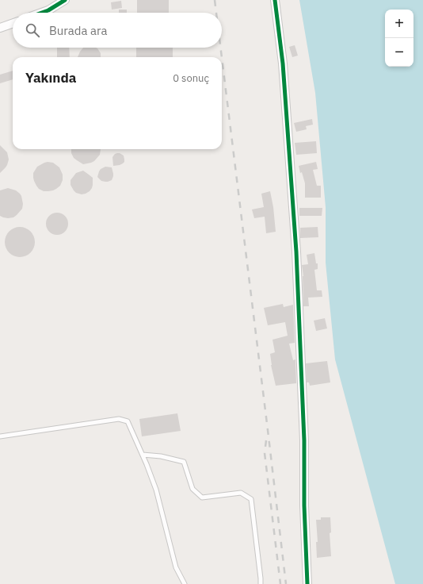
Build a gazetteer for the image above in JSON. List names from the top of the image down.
{
  "page": {
    "map_buttons": ["+", "−"],
    "search": "Burada ara",
    "heading": ["Yakında", "0 sonuç"]
  }
}
